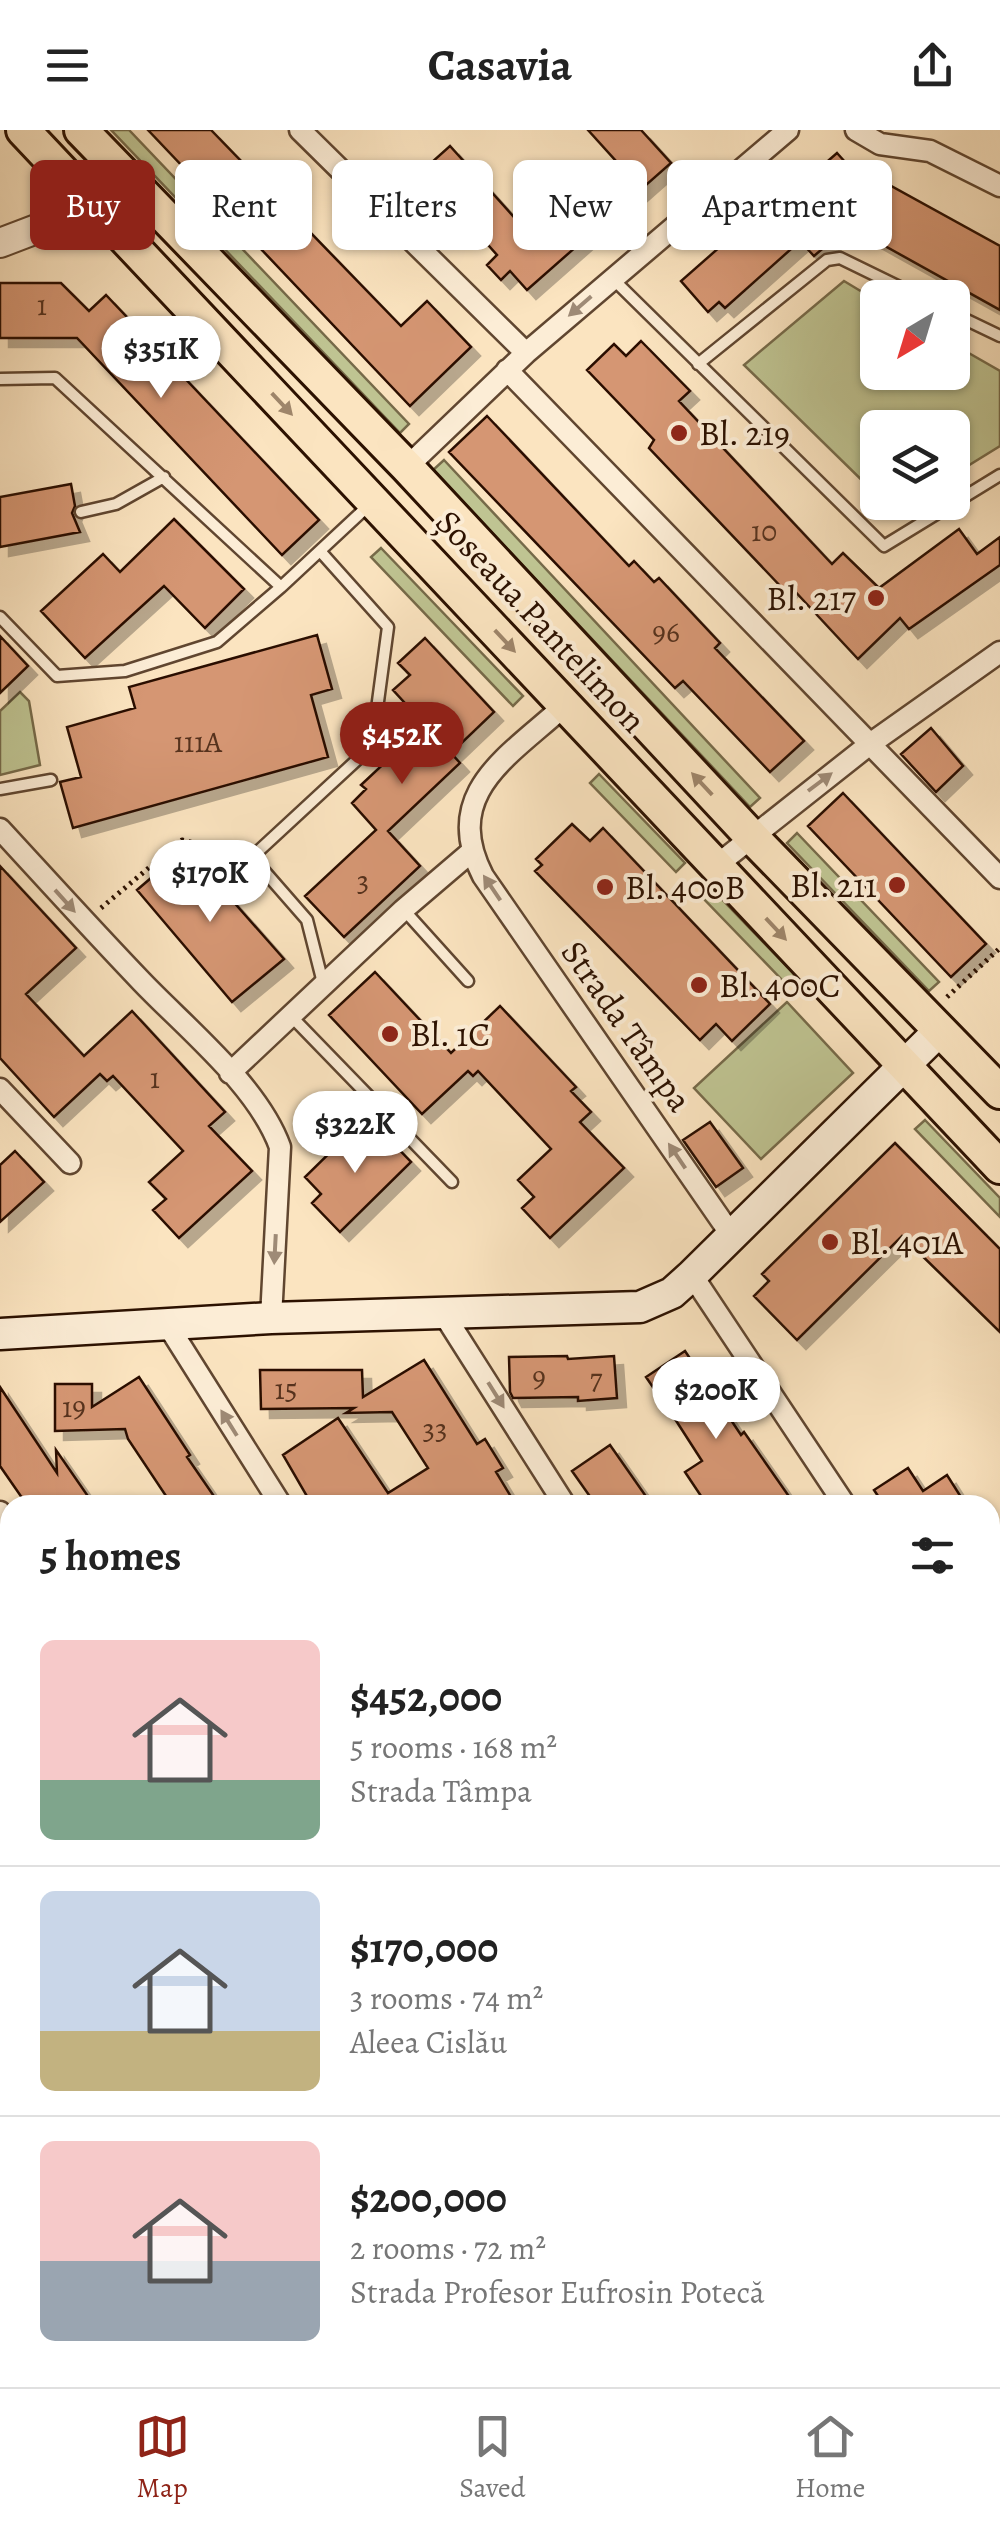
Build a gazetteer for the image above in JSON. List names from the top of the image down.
{
  "streets": {
    "main road": ["Șoseaua Pantelimon"],
    "street": ["Strada Tâmpa"]
  },
  "one_way": ["Strada Tâmpa"],
  "places": [
    "Bl. 219",
    "Bl. 217",
    "Bl. 211",
    "Bl. 400B",
    "Bl. 400C",
    "Bl. 1C",
    "Bl. 401A"
  ],
  "house_numbers": [
    "1",
    "10",
    "96",
    "111A",
    "3",
    "1",
    "9",
    "7",
    "15",
    "19",
    "33"
  ],
  "north": "bottom left",
  "page": {
    "header": "Casavia",
    "chip": [
      "Buy",
      "Rent",
      "Filters",
      "New",
      "Apartment"
    ],
    "price": [
      "$351K",
      "$452K",
      "$170K",
      "$322K",
      "$200K"
    ],
    "heading": "5 homes",
    "list": [
      {
        "name": "$452,000",
        "note": "5 rooms · 168 m² · Strada Tâmpa"
      },
      {
        "name": "$170,000",
        "note": "3 rooms · 74 m² · Aleea Cislău"
      },
      {
        "name": "$200,000",
        "note": "2 rooms · 72 m² · Strada Profesor Eufrosin Potecă"
      }
    ],
    "tabs": ["Map", "Saved", "Home"]
  }
}
